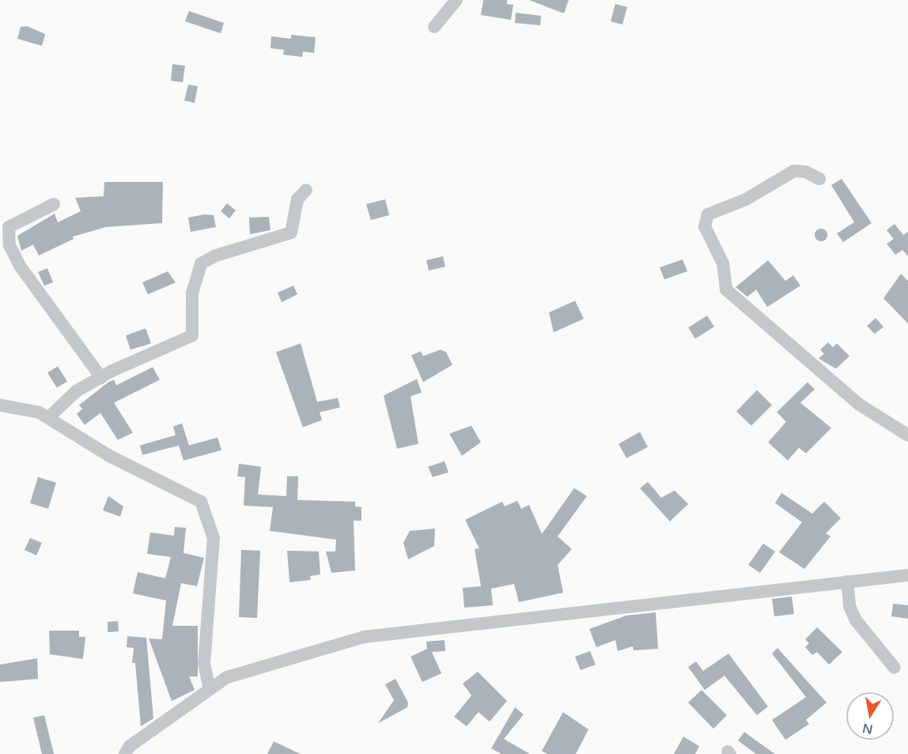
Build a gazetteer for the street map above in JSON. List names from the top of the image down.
{
  "north": "bottom"
}
